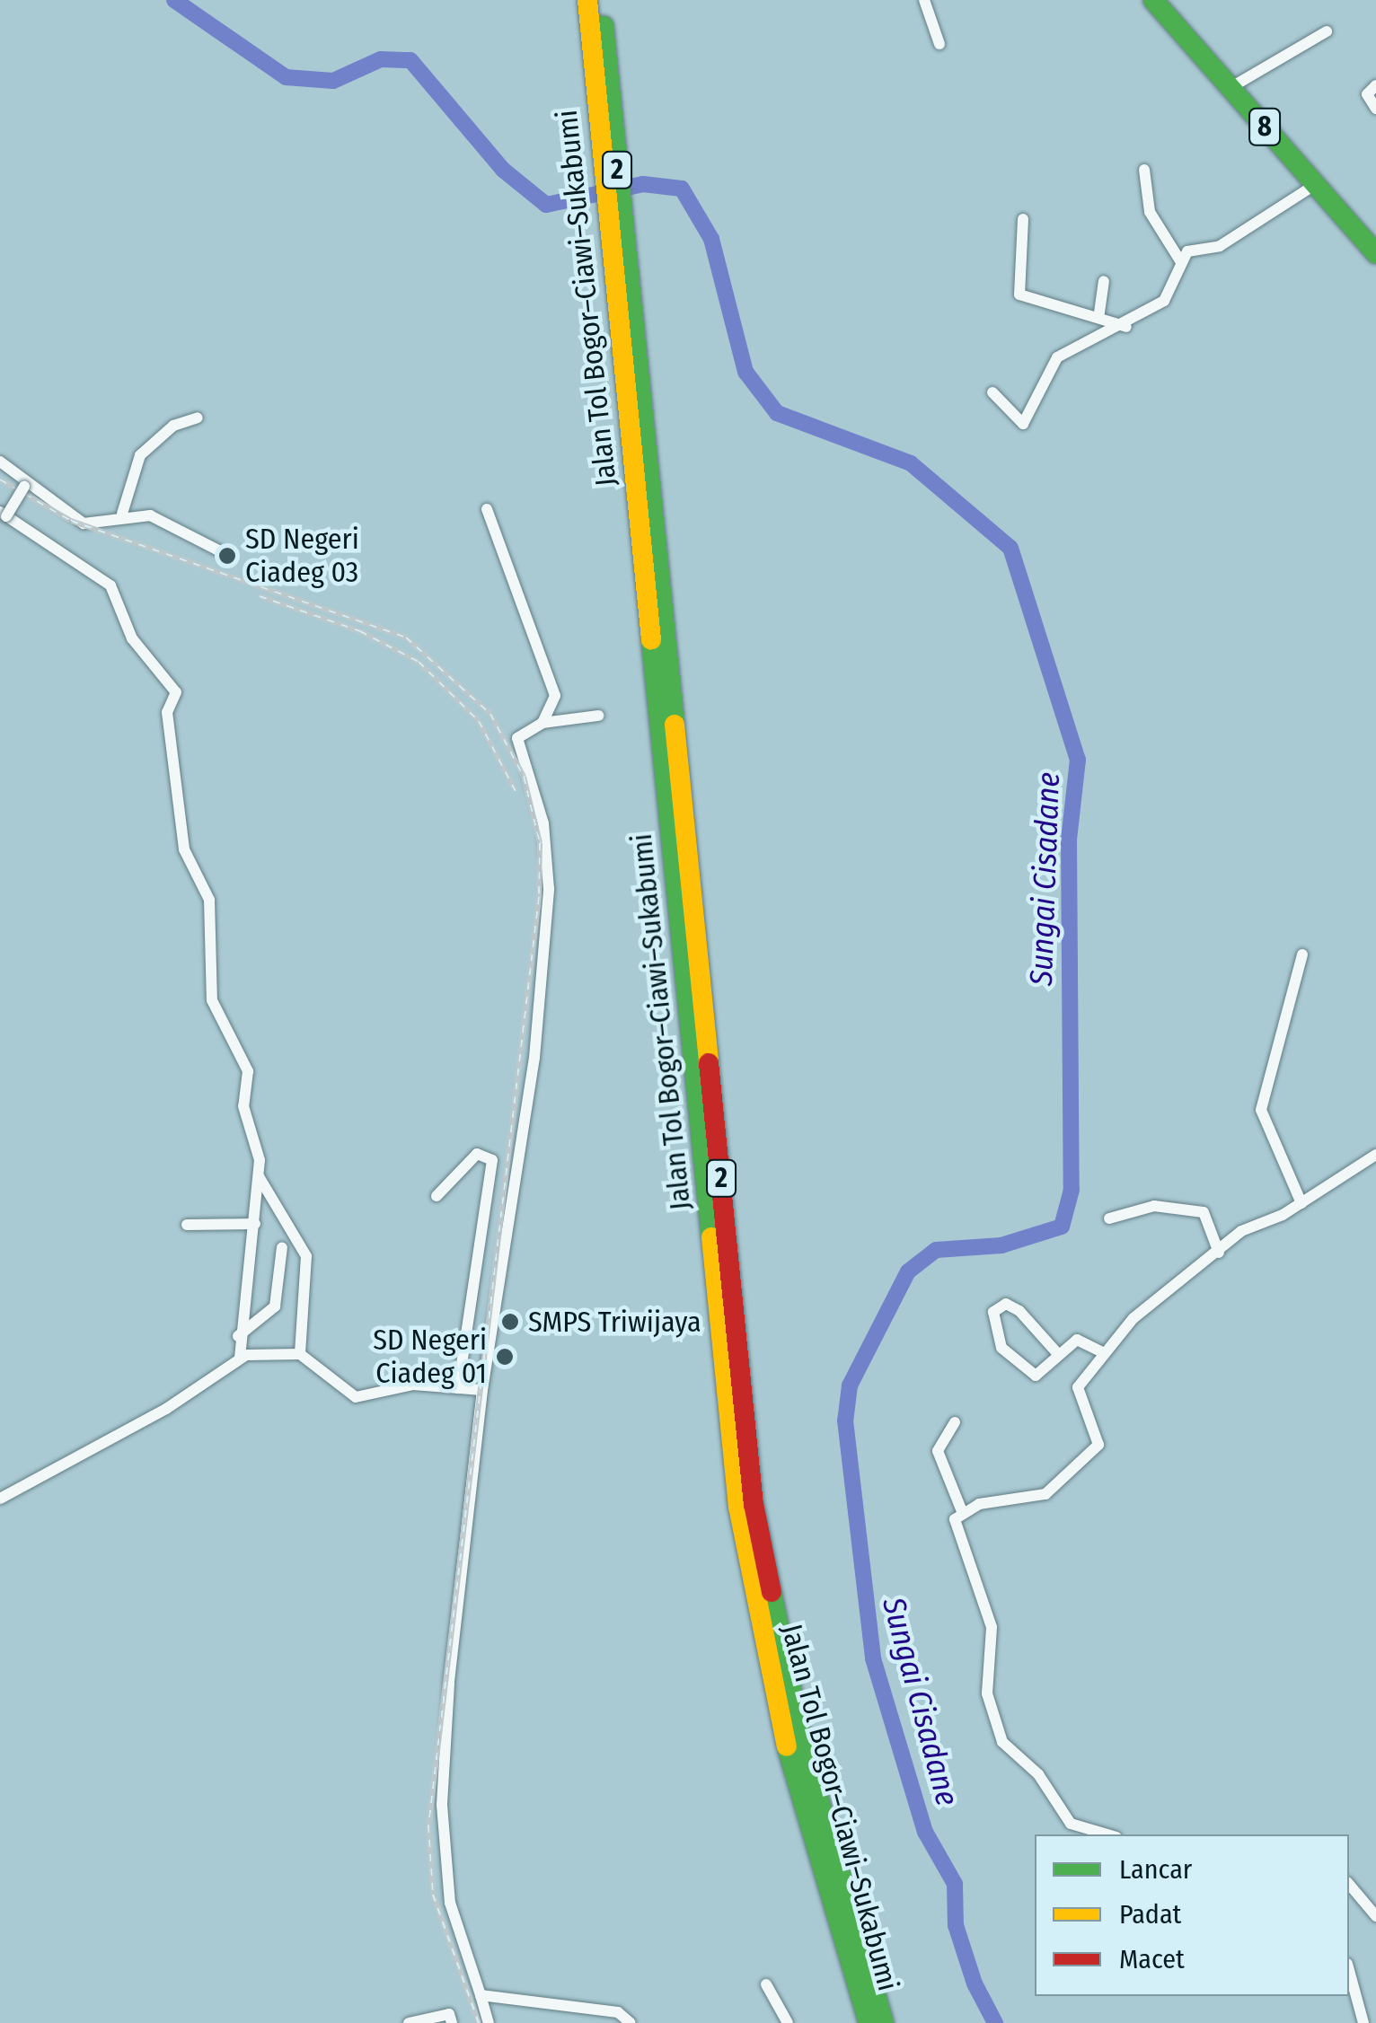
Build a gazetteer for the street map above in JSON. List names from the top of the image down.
{
  "streets": {
    "highway": ["8", "2", "Jalan Tol Bogor–Ciawi–Sukabumi"]
  },
  "water": ["Sungai Cisadane"],
  "places": ["SD Negeri Ciadeg 03", "SMPS Triwijaya", "SD Negeri Ciadeg 01"],
  "legend": ["Lancar", "Padat", "Macet"]
}
